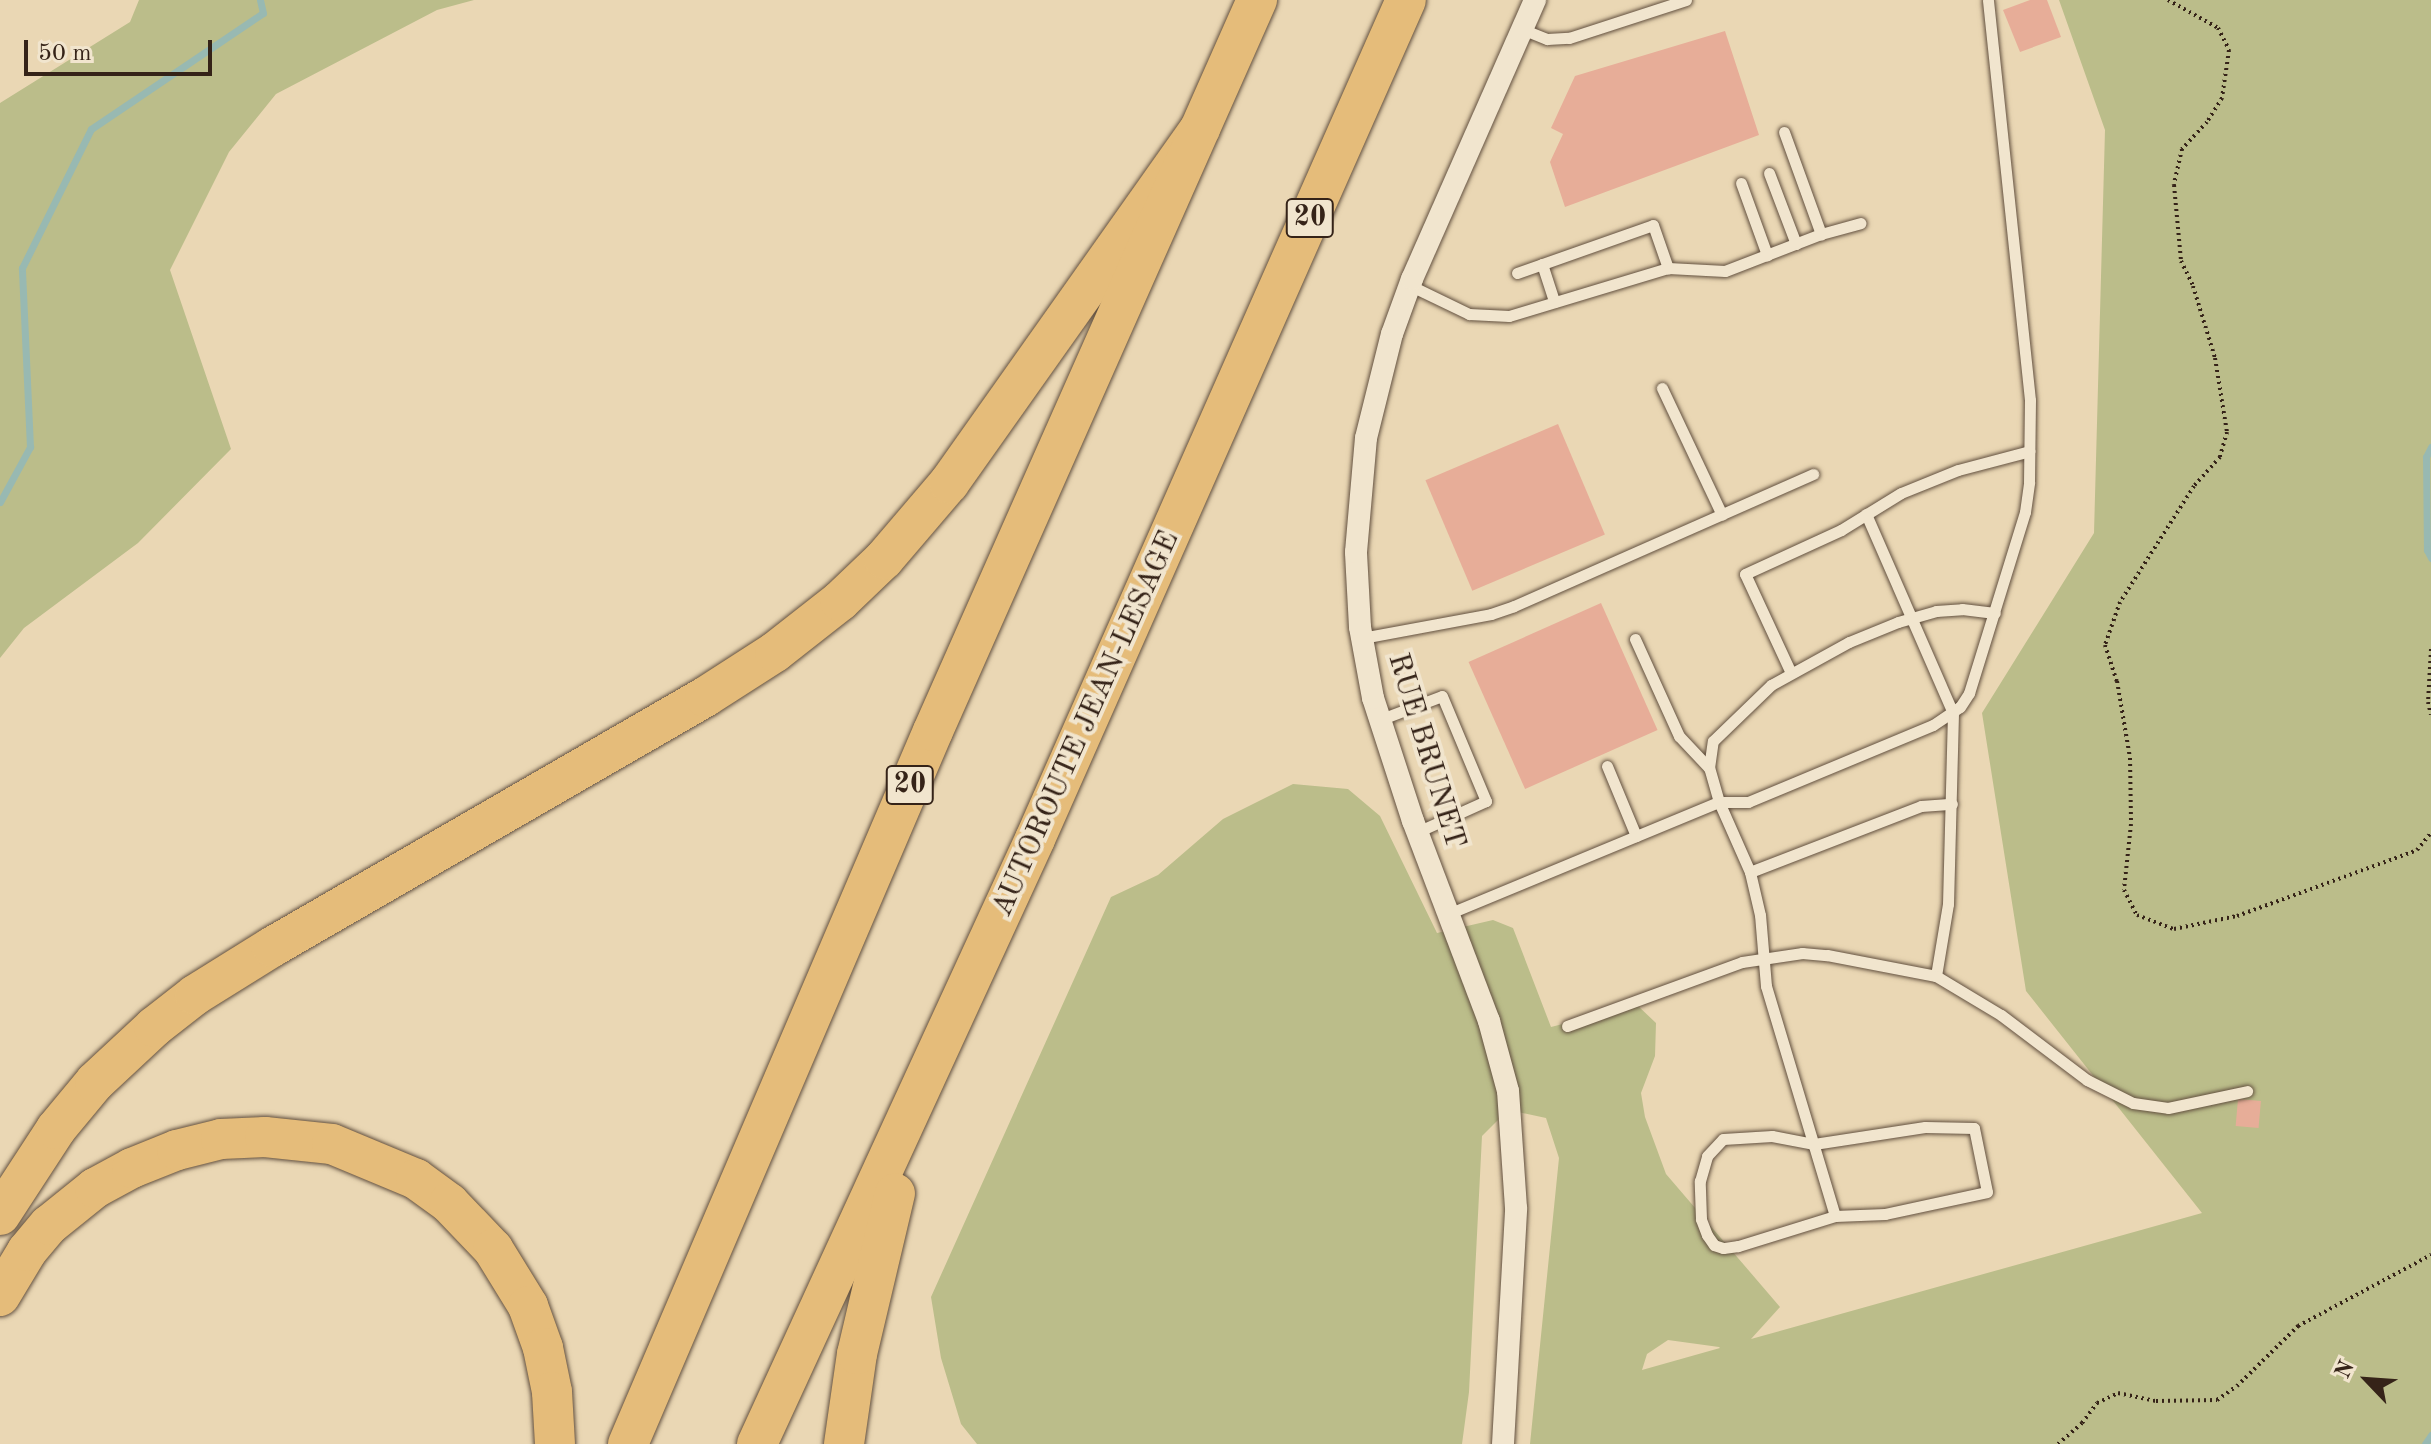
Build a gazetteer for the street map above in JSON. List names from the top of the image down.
{
  "streets": {
    "highway": ["20", "AUTOROUTE JEAN-LESAGE"],
    "street": ["RUE BRUNET"]
  },
  "scale_bar": "50 m",
  "north": "top left"
}
